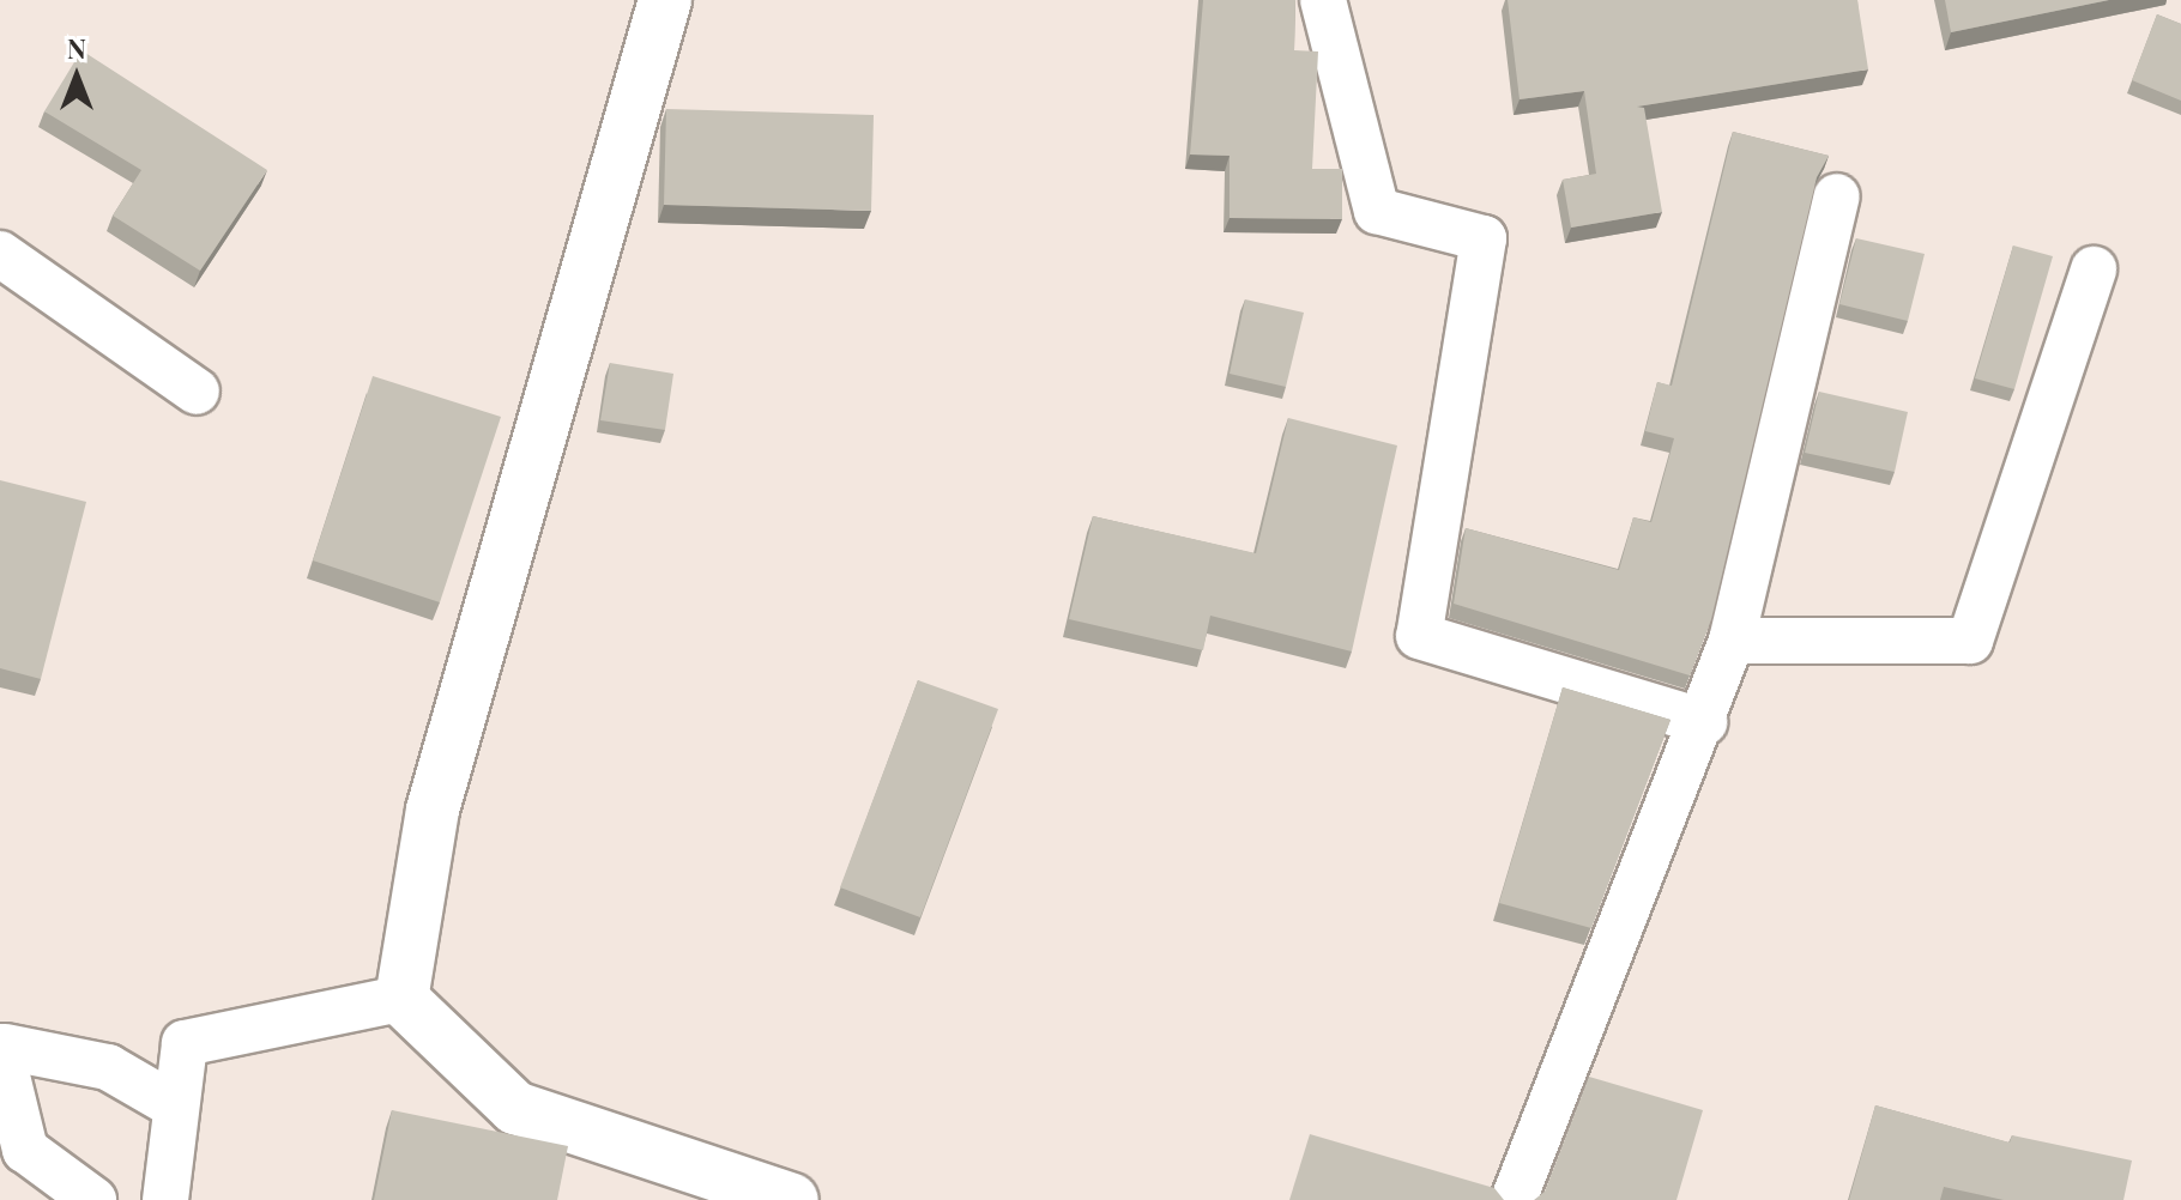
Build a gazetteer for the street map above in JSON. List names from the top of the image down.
{
  "north": "top"
}
